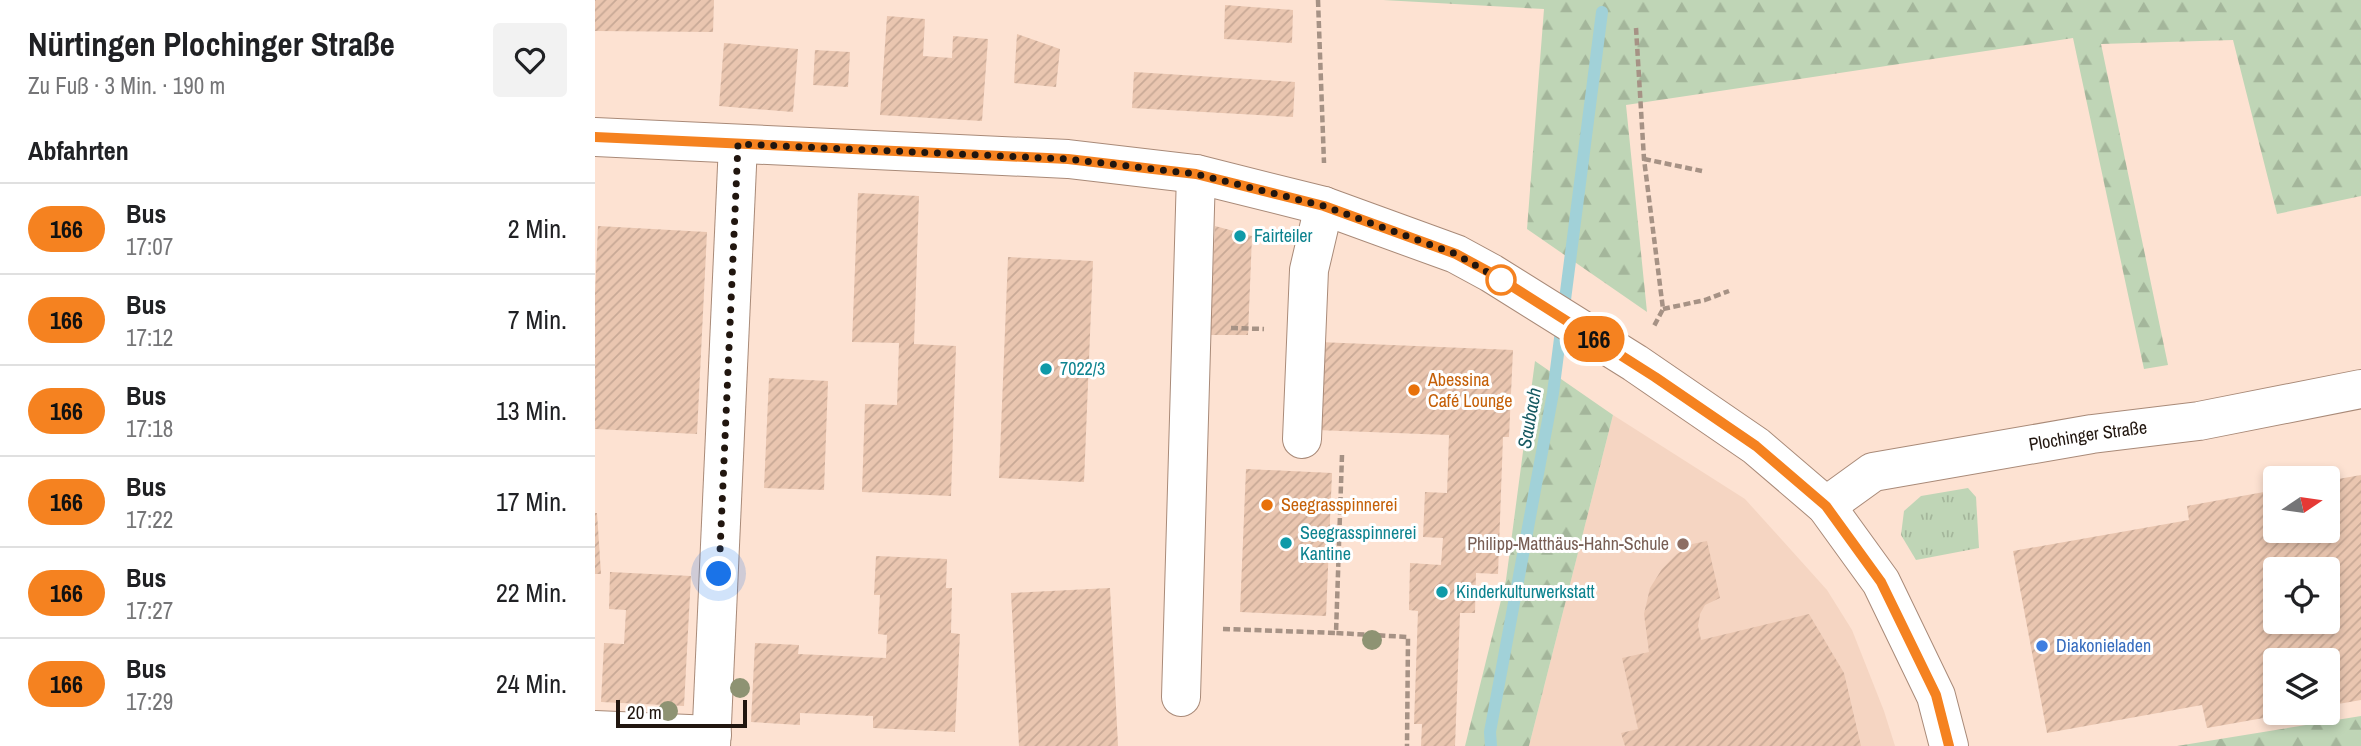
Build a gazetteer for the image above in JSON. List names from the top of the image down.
{
  "streets": {
    "street": ["Plochinger Straße"]
  },
  "water": ["Saubach"],
  "places": [
    "Fairteiler",
    "7022/3",
    "Abessina Café Lounge",
    "Seegrasspinnerei",
    "Seegrasspinnerei Kantine",
    "Philipp-Matthäus-Hahn-Schule",
    "Kinderkulturwerkstatt",
    "Diakonieladen"
  ],
  "lines": ["bus line 166"],
  "scale_bar": "20 m",
  "north": "right",
  "page": {
    "heading": [
      ["Nürtingen Plochinger Straße", "Zu Fuß · 3 Min. · 190 m"],
      "Abfahrten"
    ],
    "on_map": "166",
    "list": [
      {
        "mark": "166",
        "name": "Bus",
        "note": "17:07",
        "value": "2 Min."
      },
      {
        "mark": "166",
        "name": "Bus",
        "note": "17:12",
        "value": "7 Min."
      },
      {
        "mark": "166",
        "name": "Bus",
        "note": "17:18",
        "value": "13 Min."
      },
      {
        "mark": "166",
        "name": "Bus",
        "note": "17:22",
        "value": "17 Min."
      },
      {
        "mark": "166",
        "name": "Bus",
        "note": "17:27",
        "value": "22 Min."
      },
      {
        "mark": "166",
        "name": "Bus",
        "note": "17:29",
        "value": "24 Min."
      }
    ],
    "scale": "20 m"
  }
}
